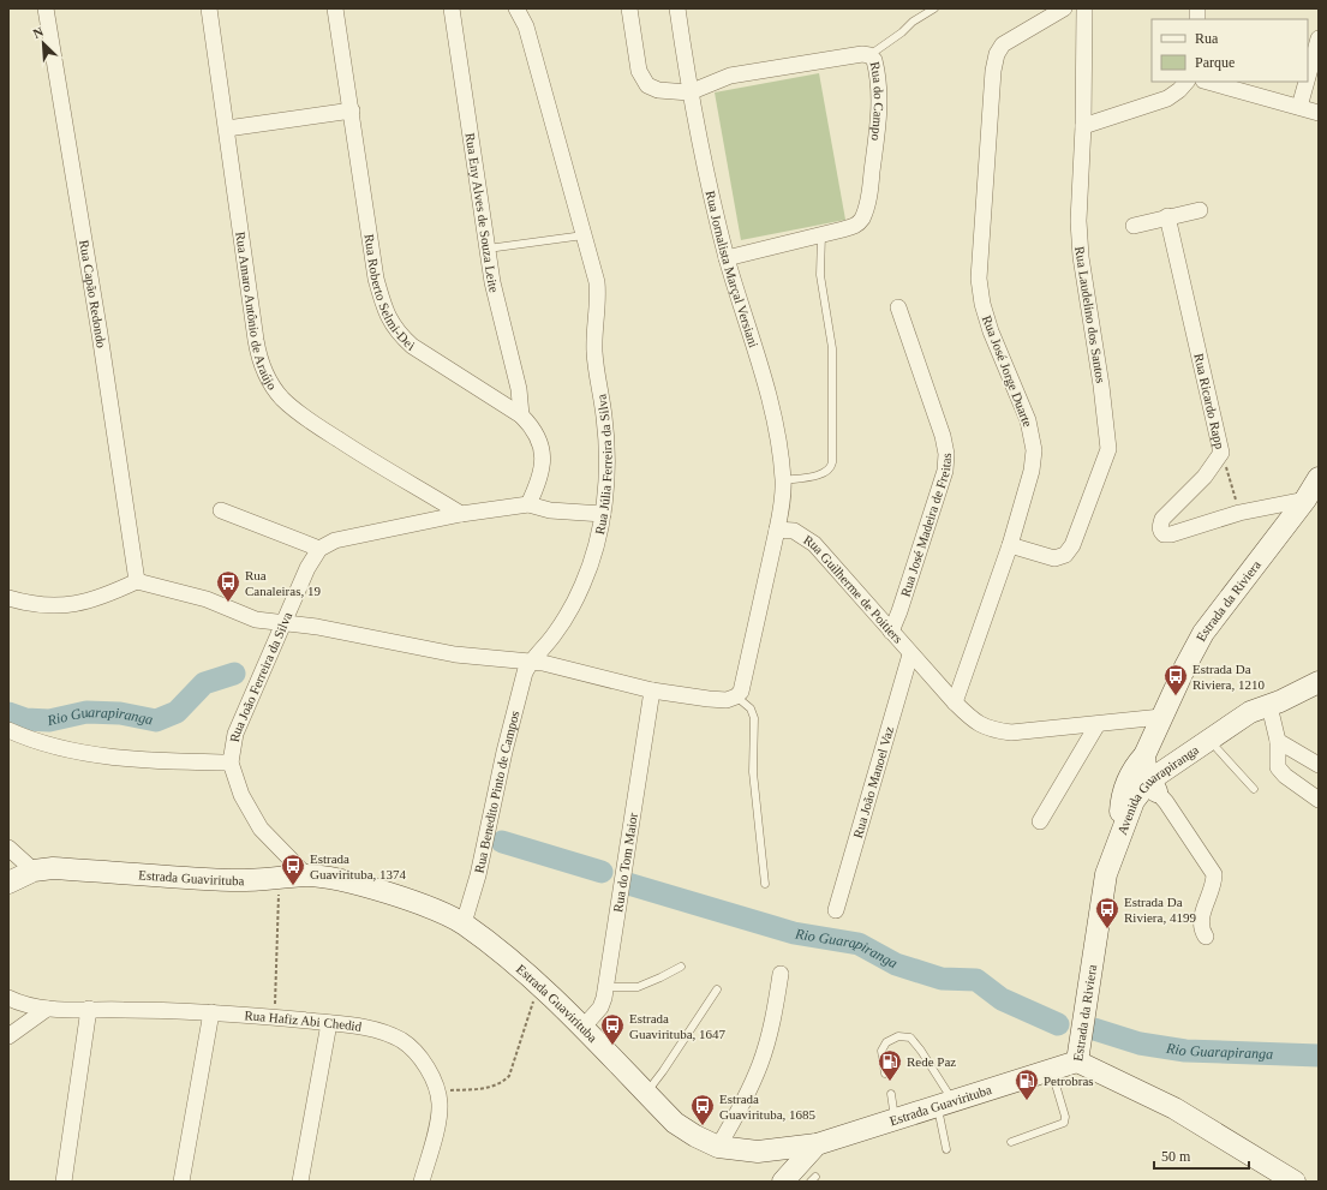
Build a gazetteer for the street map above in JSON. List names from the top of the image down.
{
  "streets": {
    "street": [
      "Rua do Campo",
      "Rua Eny Alves de Souza Leite",
      "Rua Jornalista Marçal Versiani",
      "Rua Roberto Selmi-Dei",
      "Rua Capão Redondo",
      "Rua Amaro Antônio de Araújo",
      "Rua Laudelino dos Santos",
      "Rua José Jorge Duarte",
      "Rua Ricardo Rapp",
      "Rua Júlia Ferreira da Silva",
      "Rua José Madeira de Freitas",
      "Rua Guilherme de Poitiers",
      "Estrada da Riviera",
      "Rua João Ferreira da Silva",
      "Rua João Manoel Vaz",
      "Avenida Guarapiranga",
      "Rua Benedito Pinto de Campos",
      "Rua do Tom Maior",
      "Estrada Guavirituba",
      "Rua Hafiz Abi Chedid"
    ]
  },
  "crossings": [
    ["Rua do Campo", "Rua Jornalista Marçal Versiani"],
    ["Rua Eny Alves de Souza Leite", "Rua Roberto Selmi-Dei"],
    ["Rua Jornalista Marçal Versiani", "Rua Guilherme de Poitiers"],
    ["Rua Laudelino dos Santos", "Rua José Jorge Duarte"],
    ["Rua José Jorge Duarte", "Rua Guilherme de Poitiers"],
    ["Rua Ricardo Rapp", "Estrada da Riviera"],
    ["Rua Júlia Ferreira da Silva", "Rua Benedito Pinto de Campos"],
    ["Rua José Madeira de Freitas", "Rua Guilherme de Poitiers"],
    ["Rua Guilherme de Poitiers", "Estrada da Riviera"],
    ["Rua Guilherme de Poitiers", "Rua João Manoel Vaz"],
    ["Estrada da Riviera", "Avenida Guarapiranga"],
    ["Estrada da Riviera", "Estrada Guavirituba"],
    ["Rua João Ferreira da Silva", "Estrada Guavirituba"],
    ["Rua Benedito Pinto de Campos", "Estrada Guavirituba"],
    ["Rua do Tom Maior", "Estrada Guavirituba"]
  ],
  "water": ["Rio Guarapiranga"],
  "places": {
    "bus stop": [
      "Rua Canaleiras, 19",
      "Estrada Da Riviera, 1210",
      "Estrada Guavirituba, 1374",
      "Estrada Da Riviera, 4199",
      "Estrada Guavirituba, 1647",
      "Estrada Guavirituba, 1685"
    ],
    "fuel station": ["Rede Paz", "Petrobras"]
  },
  "legend": ["Rua", "Parque"],
  "scale_bar": "50 m",
  "north": "top left"
}
